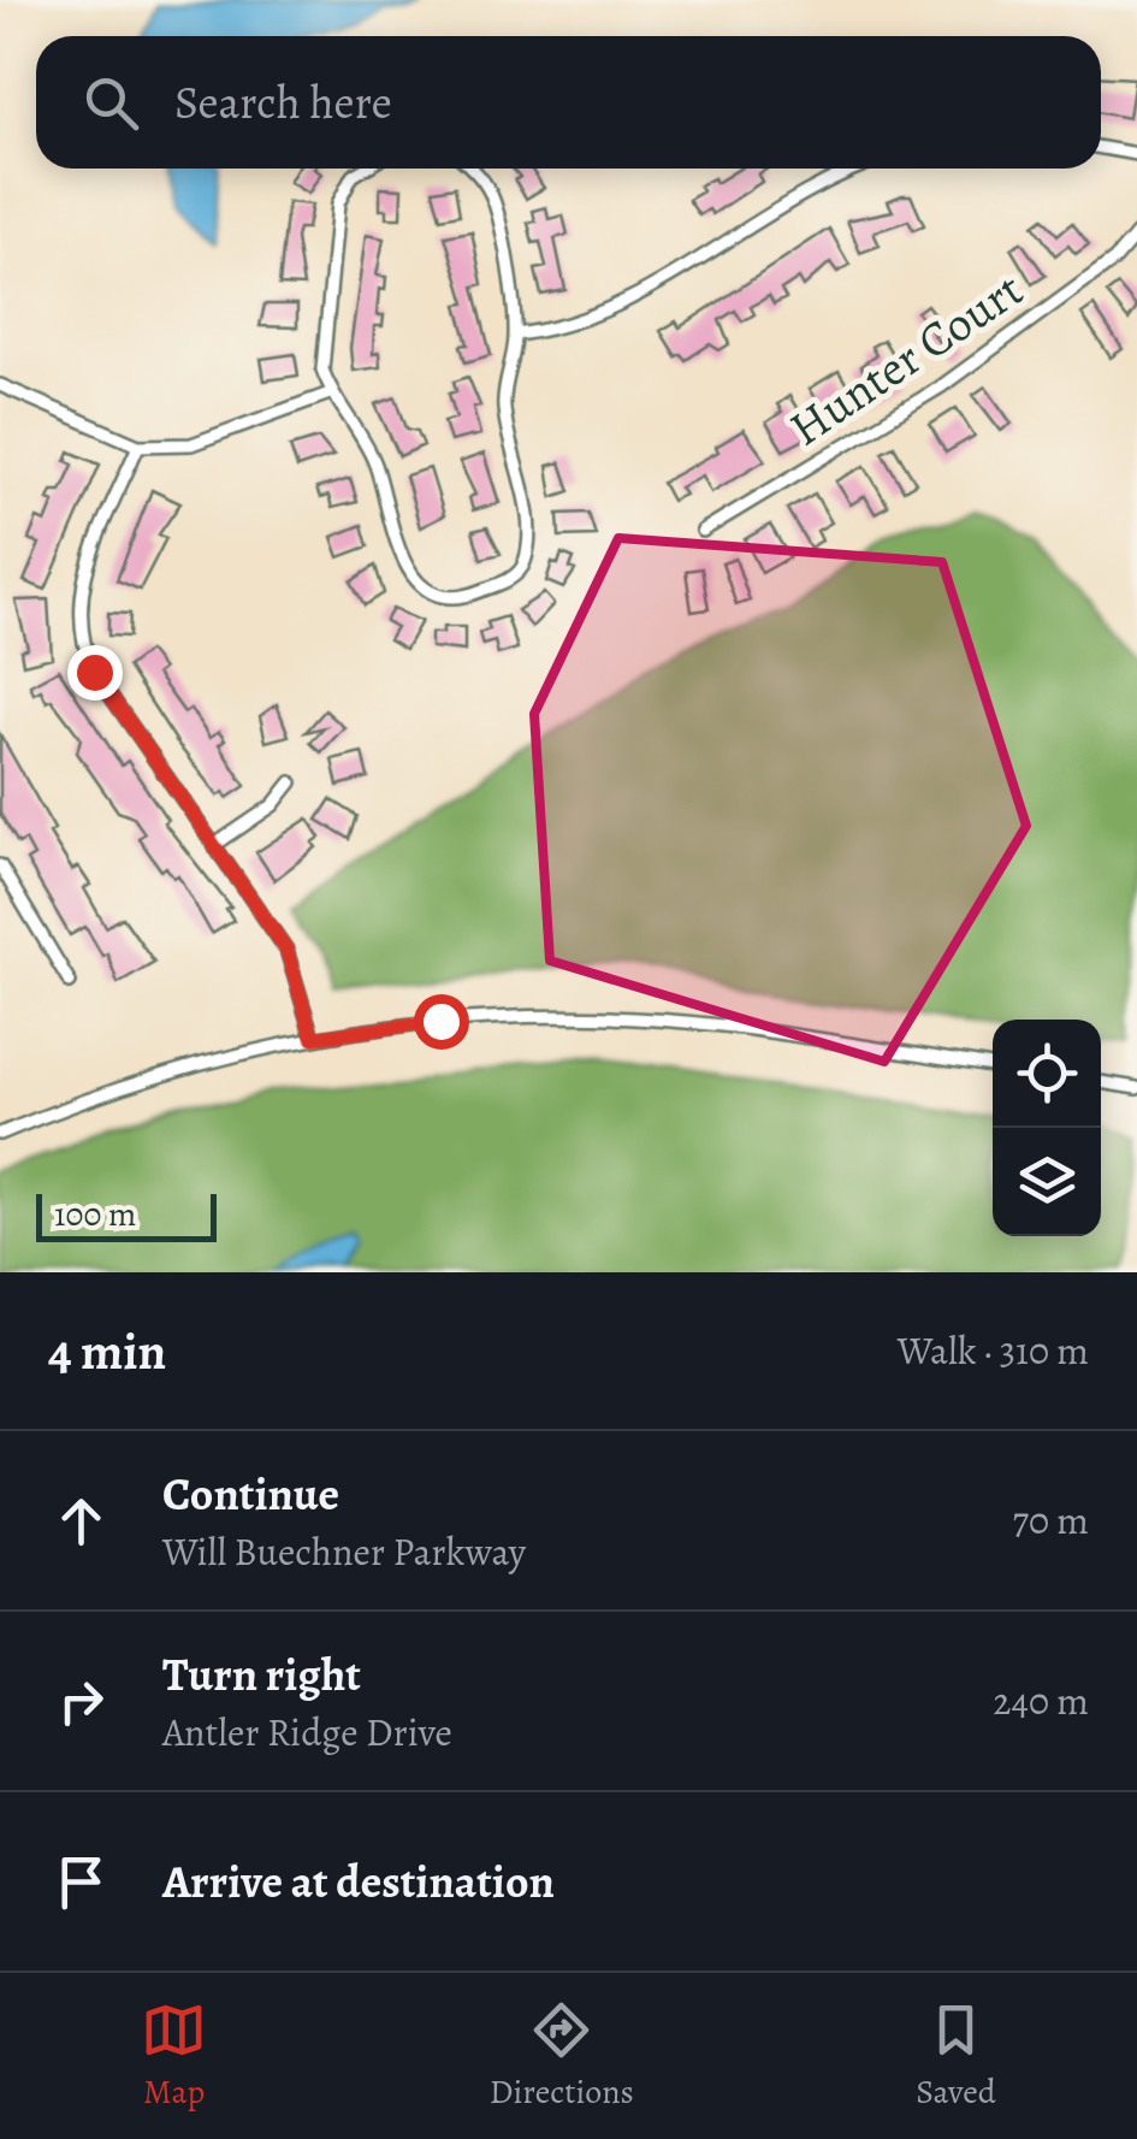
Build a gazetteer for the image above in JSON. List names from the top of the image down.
{
  "streets": {
    "street": ["Hunter Court"]
  },
  "scale_bar": "100 m",
  "page": {
    "search": "Search here",
    "scale": "100 m",
    "heading": ["4 min", "Walk · 310 m"],
    "list": [
      ["Continue", "Will Buechner Parkway", "70 m"],
      ["Turn right", "Antler Ridge Drive", "240 m"],
      "Arrive at destination"
    ],
    "nav": ["Map", "Directions", "Saved"]
  }
}
